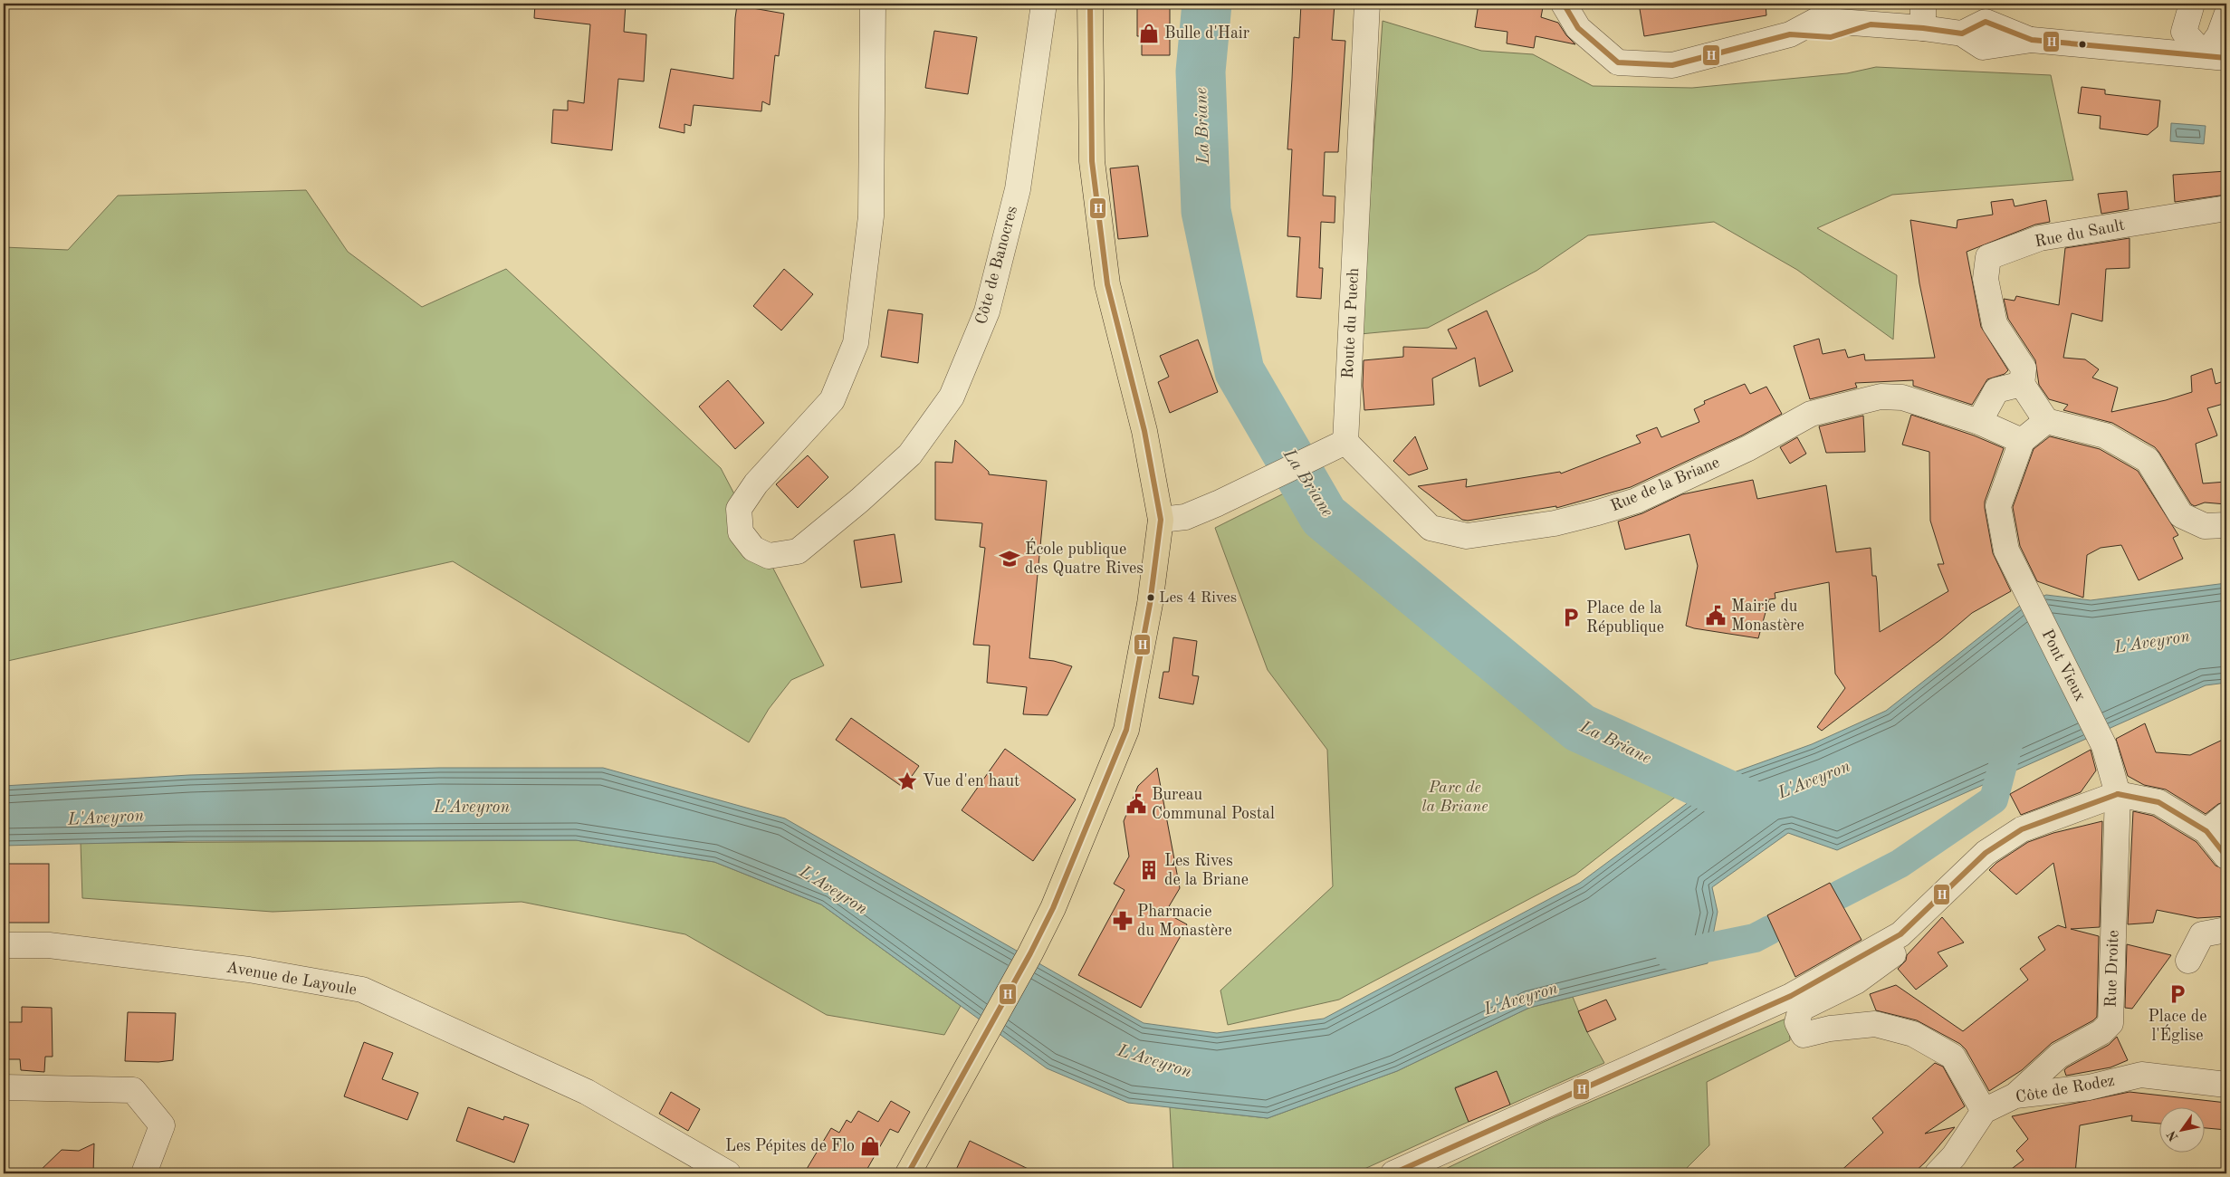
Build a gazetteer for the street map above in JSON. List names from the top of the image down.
{
  "streets": {
    "street": [
      "Rue du Sault",
      "Côte de Banocres",
      "Route du Puech",
      "Rue de la Briane",
      "Pont Vieux",
      "Rue Droite",
      "Avenue de Layoule",
      "Côte de Rodez"
    ]
  },
  "crossings": [
    ["Route du Puech", "Rue de la Briane"],
    ["Rue de la Briane", "Pont Vieux"],
    ["Pont Vieux", "Rue Droite"],
    ["Rue Droite", "Côte de Rodez"]
  ],
  "water": ["La Briane", "L'Aveyron"],
  "parks": ["Parc de la Briane"],
  "places": {
    "shop": ["Bulle d'Hair", "Les Pépites de Flo"],
    "school or university": ["École publique des Quatre Rives"],
    "other": ["Les 4 Rives"],
    "public building": ["Mairie du Monastère", "Bureau Communal Postal"],
    "parking": ["Place de la République", "Place de l'Église"],
    "place": ["Vue d'en haut"],
    "building": ["Les Rives de la Briane"],
    "pharmacy": ["Pharmacie du Monastère"]
  },
  "lines": ["transit line H"],
  "north": "bottom left"
}
